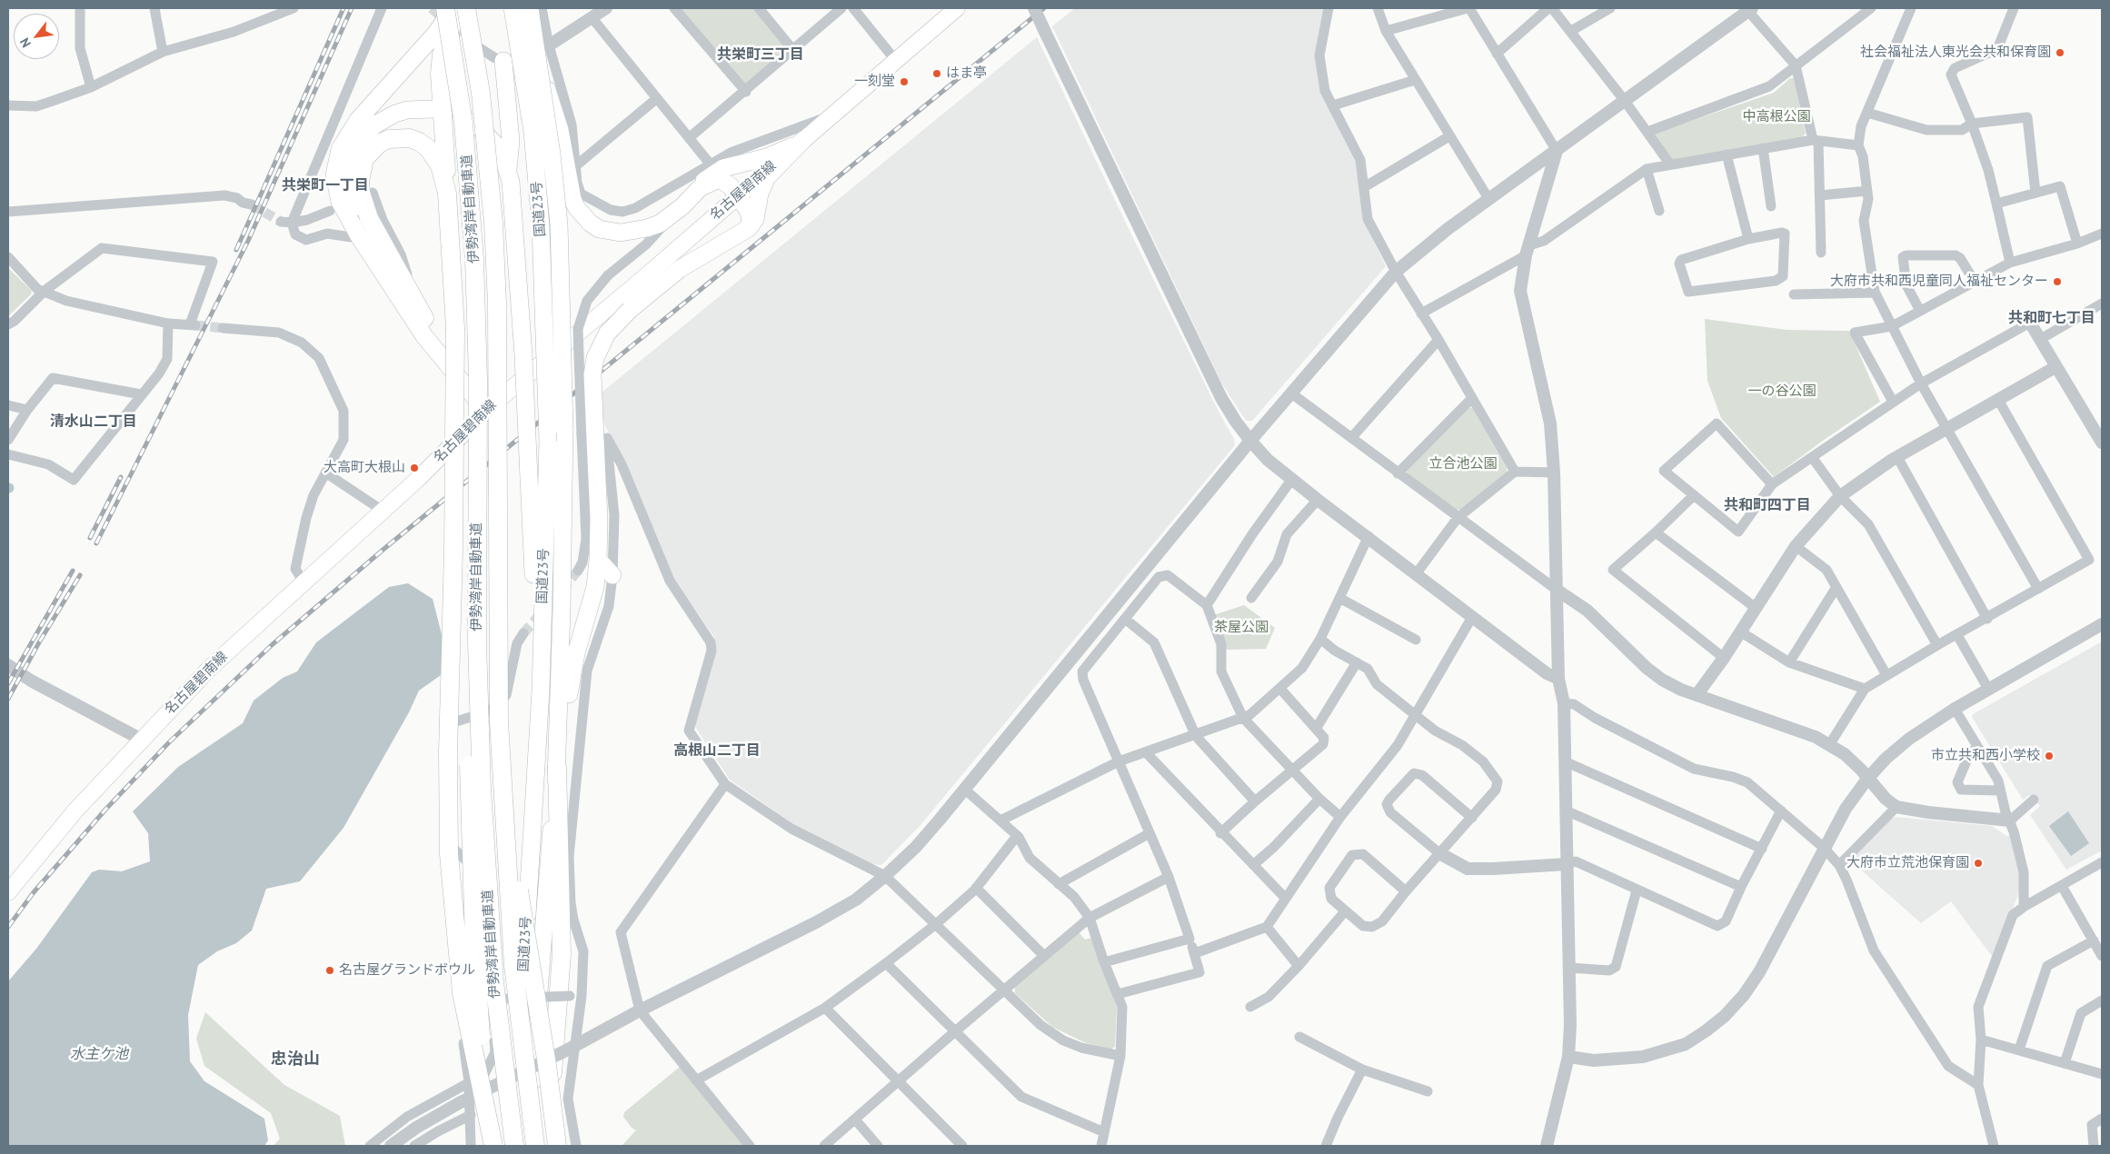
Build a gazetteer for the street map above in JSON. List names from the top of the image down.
{
  "streets": {
    "highway": ["伊勢湾岸自動車道", "国道23号"],
    "main road": ["名古屋碧南線"]
  },
  "districts": [
    "共栄町三丁目",
    "共栄町一丁目",
    "共和町七丁目",
    "清水山二丁目",
    "共和町四丁目",
    "高根山二丁目",
    "忠治山"
  ],
  "water": ["水主ケ池"],
  "parks": [
    "中高根公園",
    "一の谷公園",
    "立合池公園",
    "茶屋公園"
  ],
  "places": [
    "社会福祉法人東光会共和保育園",
    "はま亭",
    "一刻堂",
    "大府市共和西児童同人福祉センター",
    "大高町大根山",
    "市立共和西小学校",
    "大府市立荒池保育園",
    "名古屋グランドボウル"
  ],
  "north": "bottom left"
}
